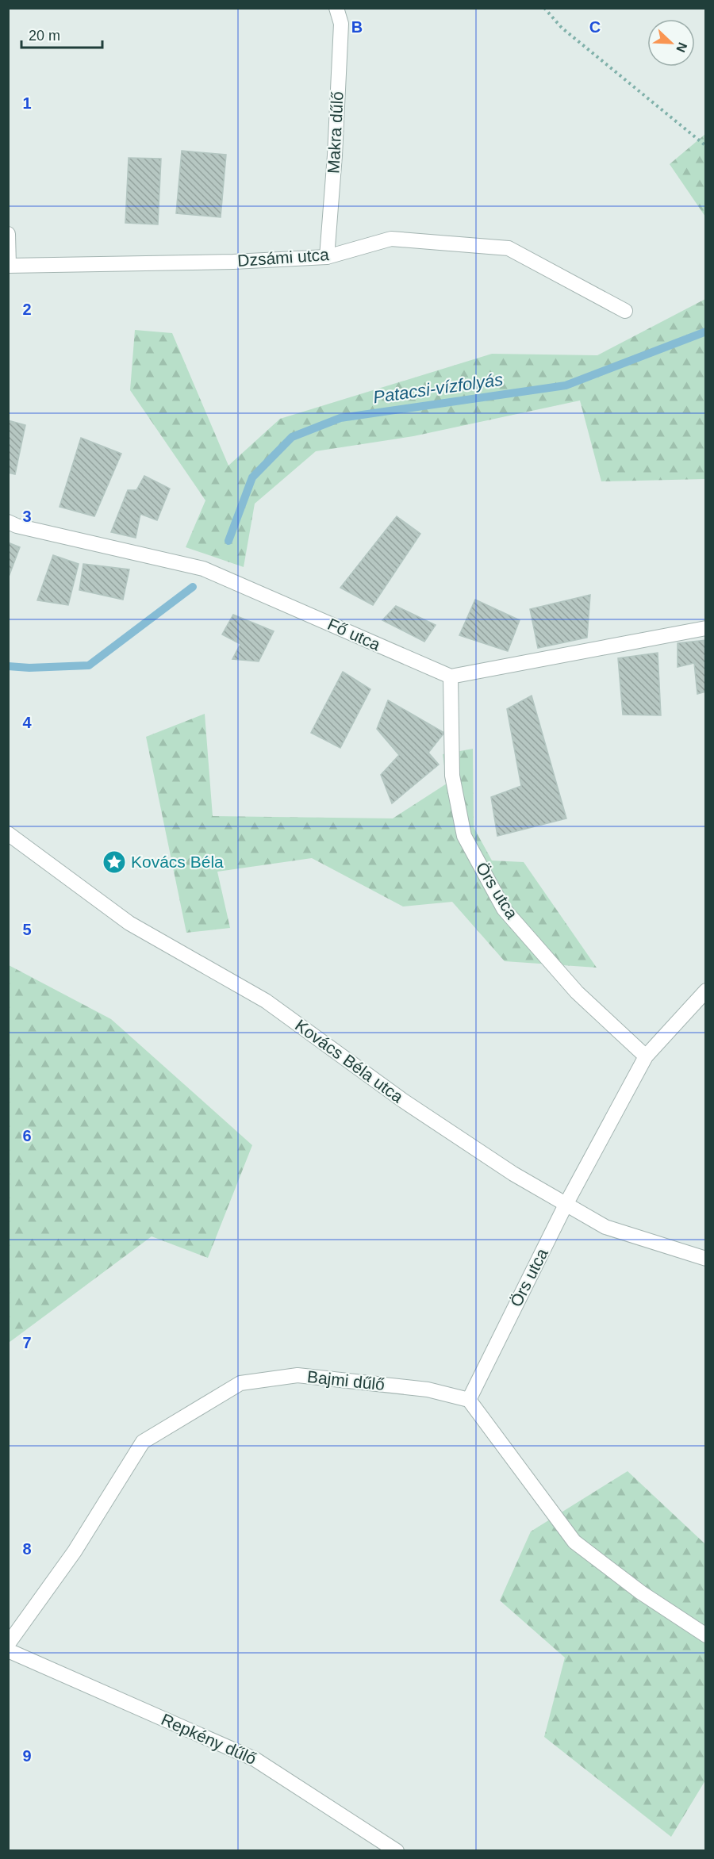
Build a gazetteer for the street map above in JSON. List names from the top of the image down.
{
  "streets": {
    "street": [
      "Makra dűlő",
      "Dzsámi utca",
      "Fő utca",
      "Örs utca",
      "Kovács Béla utca",
      "Bajmi dűlő",
      "Repkény dűlő"
    ]
  },
  "crossings": [
    ["Makra dűlő", "Dzsámi utca"],
    ["Fő utca", "Örs utca"],
    ["Örs utca", "Kovács Béla utca"],
    ["Örs utca", "Bajmi dűlő"]
  ],
  "water": ["Patacsi-vízfolyás"],
  "places": {
    "place": ["Kovács Béla"]
  },
  "scale_bar": "20 m",
  "north": "bottom right",
  "grid": {
    "columns": ["B", "C"],
    "rows": [
      "1",
      "2",
      "3",
      "4",
      "5",
      "6",
      "7",
      "8",
      "9"
    ]
  }
}
